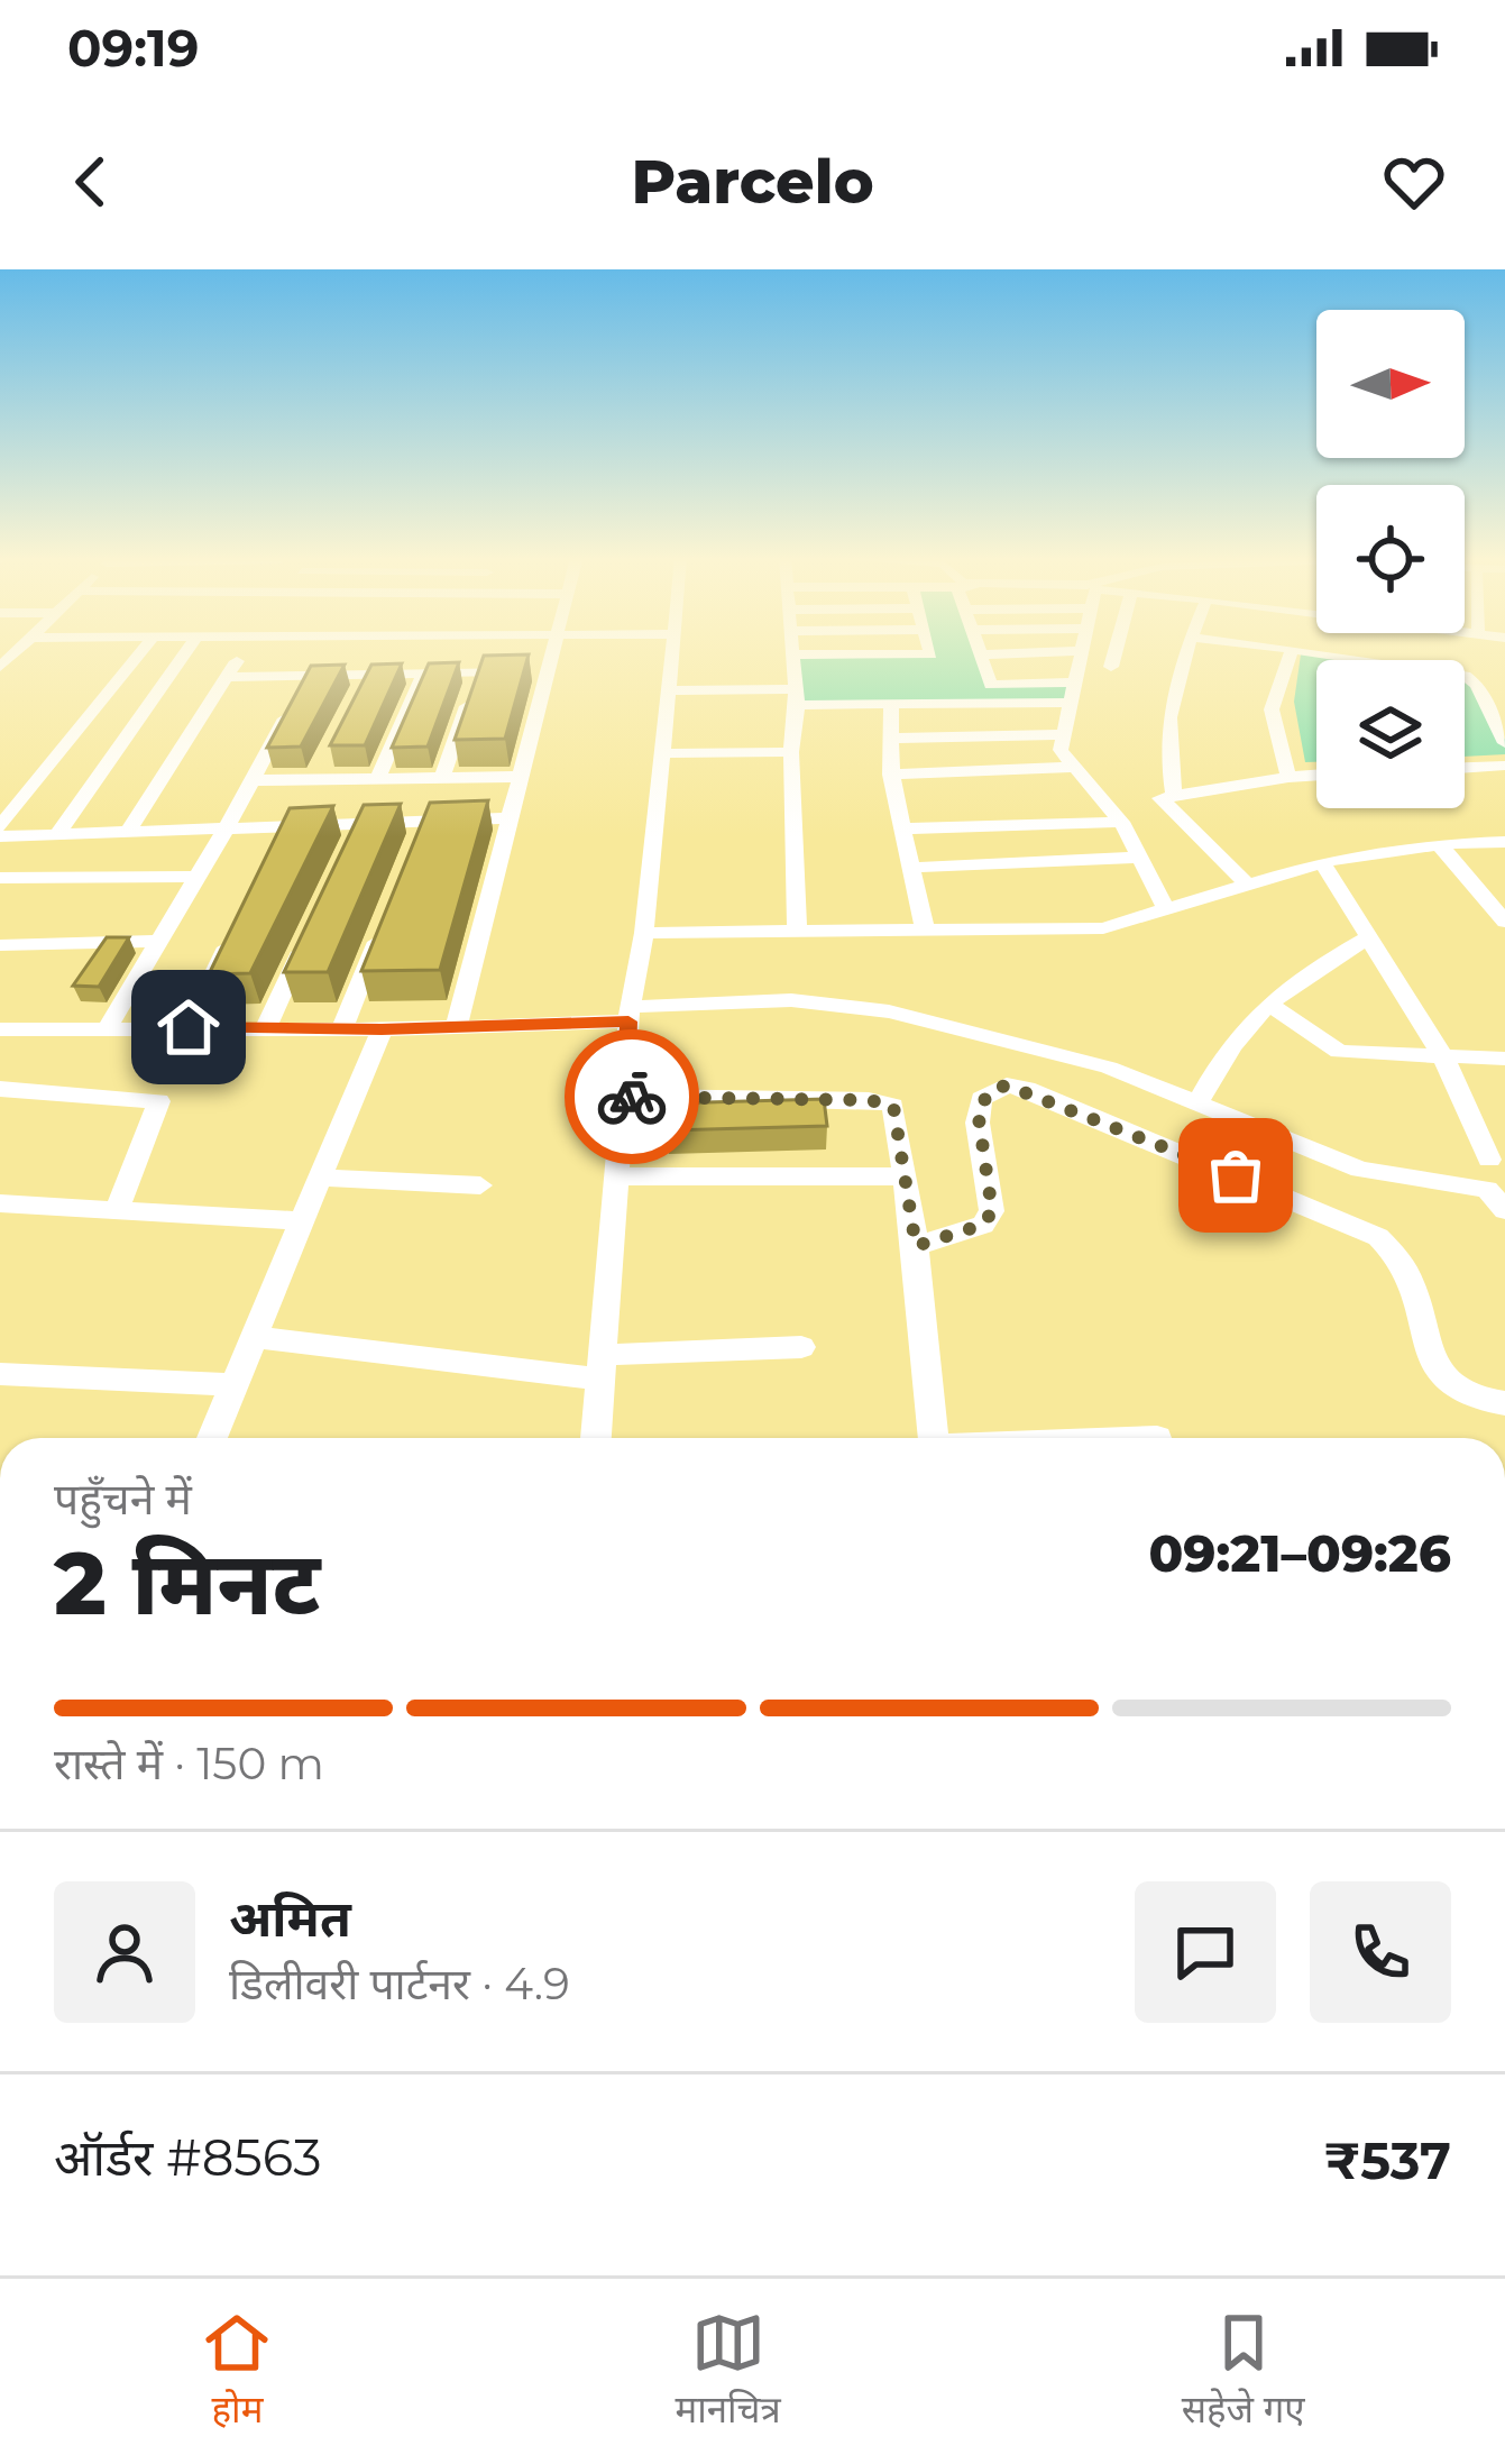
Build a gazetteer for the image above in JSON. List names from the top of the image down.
{
  "north": "right",
  "page": {
    "status": "09:19",
    "header": "Parcelo",
    "heading": ["2 मिनट", "पहुँचने में", "09:21–09:26"],
    "panel": [
      "अमित",
      "डिलीवरी पार्टनर · 4.9",
      "ऑर्डर #8563",
      "₹537"
    ],
    "bar": "रास्ते में · 150 m",
    "tabs": ["होम", "मानचित्र", "सहेजे गए"]
  }
}
